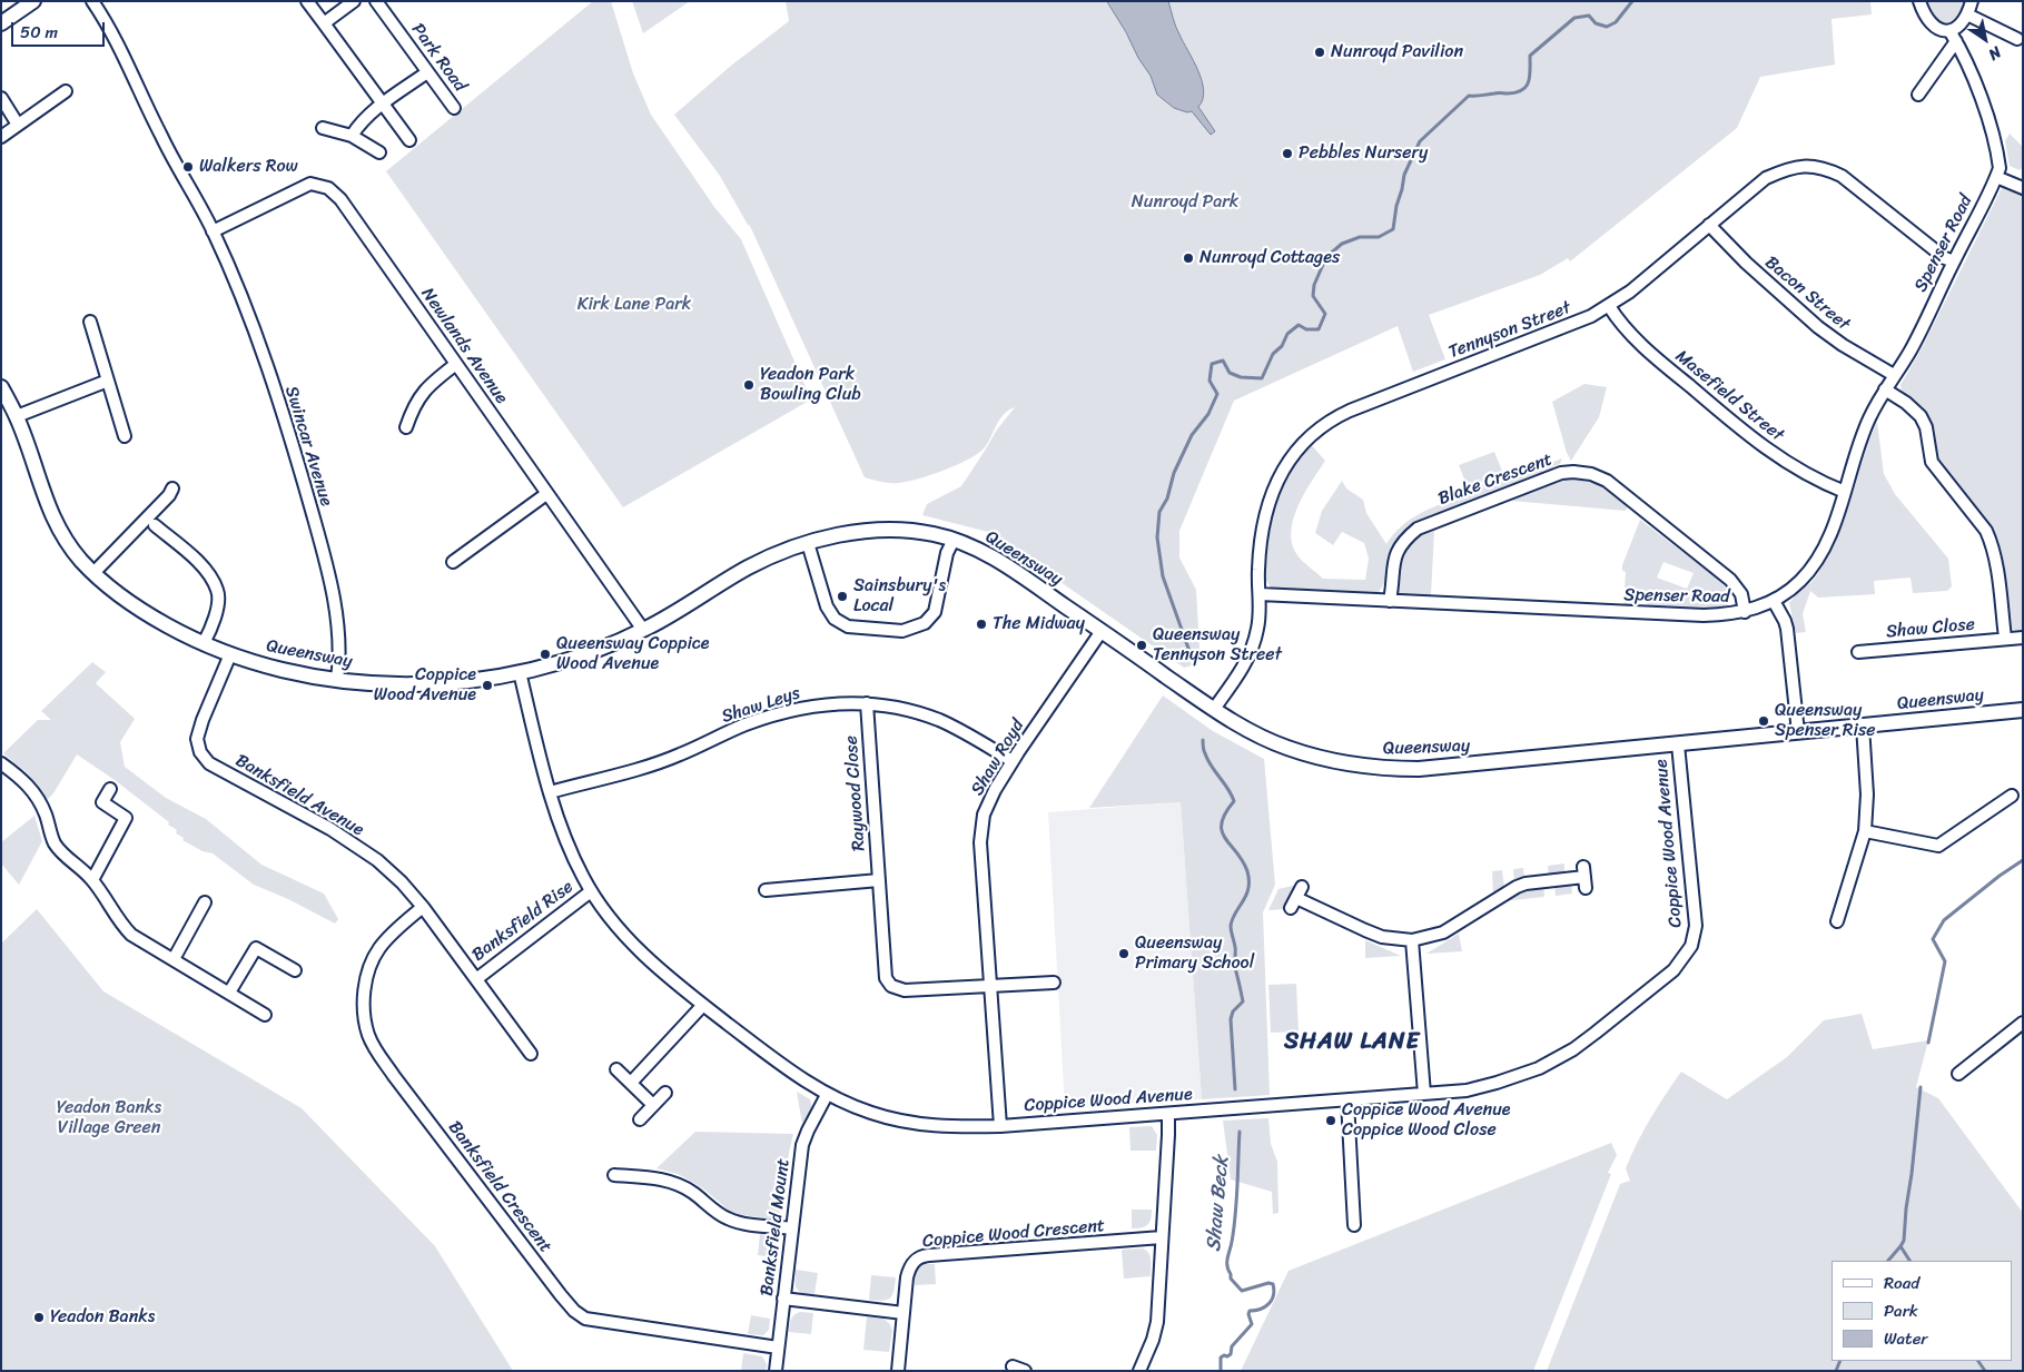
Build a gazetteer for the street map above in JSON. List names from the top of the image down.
{
  "streets": {
    "street": [
      "Park Road",
      "Spenser Road",
      "Bacon Street",
      "Tennyson Street",
      "Newlands Avenue",
      "Masefield Street",
      "Swincar Avenue",
      "Blake Crescent",
      "Queensway",
      "Shaw Close",
      "Shaw Leys",
      "Shaw Royd",
      "Raywood Close",
      "Banksfield Avenue",
      "Coppice Wood Avenue",
      "Banksfield Rise",
      "Banksfield Crescent",
      "Banksfield Mount",
      "Coppice Wood Crescent"
    ]
  },
  "crossings": [
    ["Spenser Road", "Bacon Street"],
    ["Spenser Road", "Tennyson Street"],
    ["Spenser Road", "Masefield Street"],
    ["Spenser Road", "Blake Crescent"],
    ["Bacon Street", "Tennyson Street"],
    ["Tennyson Street", "Masefield Street"],
    ["Tennyson Street", "Queensway"],
    ["Newlands Avenue", "Swincar Avenue"],
    ["Newlands Avenue", "Queensway"],
    ["Swincar Avenue", "Queensway"],
    ["Queensway", "Shaw Royd"],
    ["Queensway", "Banksfield Avenue"],
    ["Queensway", "Coppice Wood Avenue"],
    ["Shaw Leys", "Shaw Royd"],
    ["Shaw Leys", "Raywood Close"],
    ["Shaw Leys", "Coppice Wood Avenue"],
    ["Shaw Royd", "Raywood Close"],
    ["Shaw Royd", "Coppice Wood Avenue"],
    ["Banksfield Avenue", "Banksfield Rise"],
    ["Banksfield Avenue", "Banksfield Crescent"],
    ["Coppice Wood Avenue", "Banksfield Rise"],
    ["Coppice Wood Avenue", "Banksfield Mount"],
    ["Banksfield Crescent", "Banksfield Mount"]
  ],
  "districts": ["SHAW LANE"],
  "water": ["Shaw Beck"],
  "parks": ["Nunroyd Park", "Kirk Lane Park", "Yeadon Banks Village Green"],
  "places": [
    "Nunroyd Pavilion",
    "Pebbles Nursery",
    "Walkers Row",
    "Nunroyd Cottages",
    "Yeadon Park Bowling Club",
    "Sainsbury's Local",
    "The Midway",
    "Queensway Tennyson Street",
    "Queensway Coppice Wood Avenue",
    "Coppice Wood Avenue",
    "Queensway Spenser Rise",
    "Queensway Primary School",
    "Coppice Wood Avenue Coppice Wood Close",
    "Yeadon Banks"
  ],
  "legend": ["Road", "Park", "Water"],
  "scale_bar": "50 m",
  "north": "bottom right"
}
